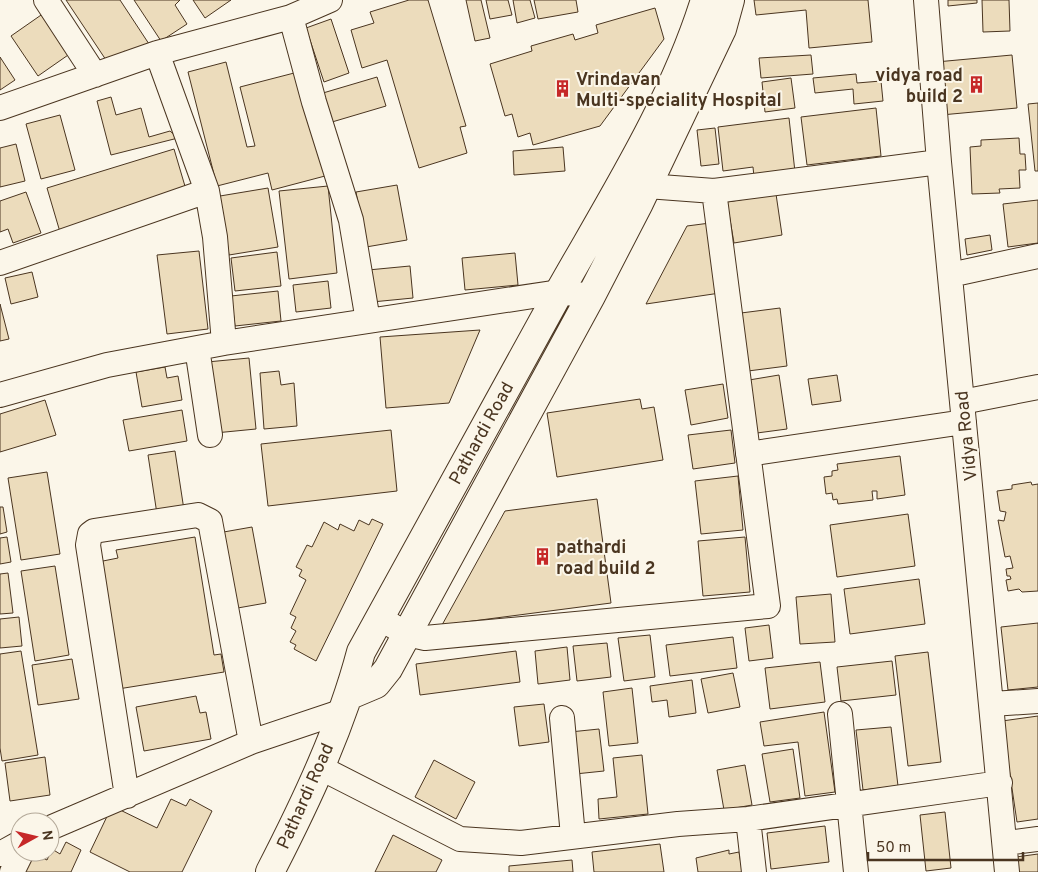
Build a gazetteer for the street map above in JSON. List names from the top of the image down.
{
  "streets": {
    "main road": ["Pathardi Road"],
    "street": ["Vidya Road"]
  },
  "places": {
    "building": ["vidya road build 2", "Vrindavan Multi-speciality Hospital", "pathardi road build 2"]
  },
  "scale_bar": "50 m",
  "north": "right"
}
